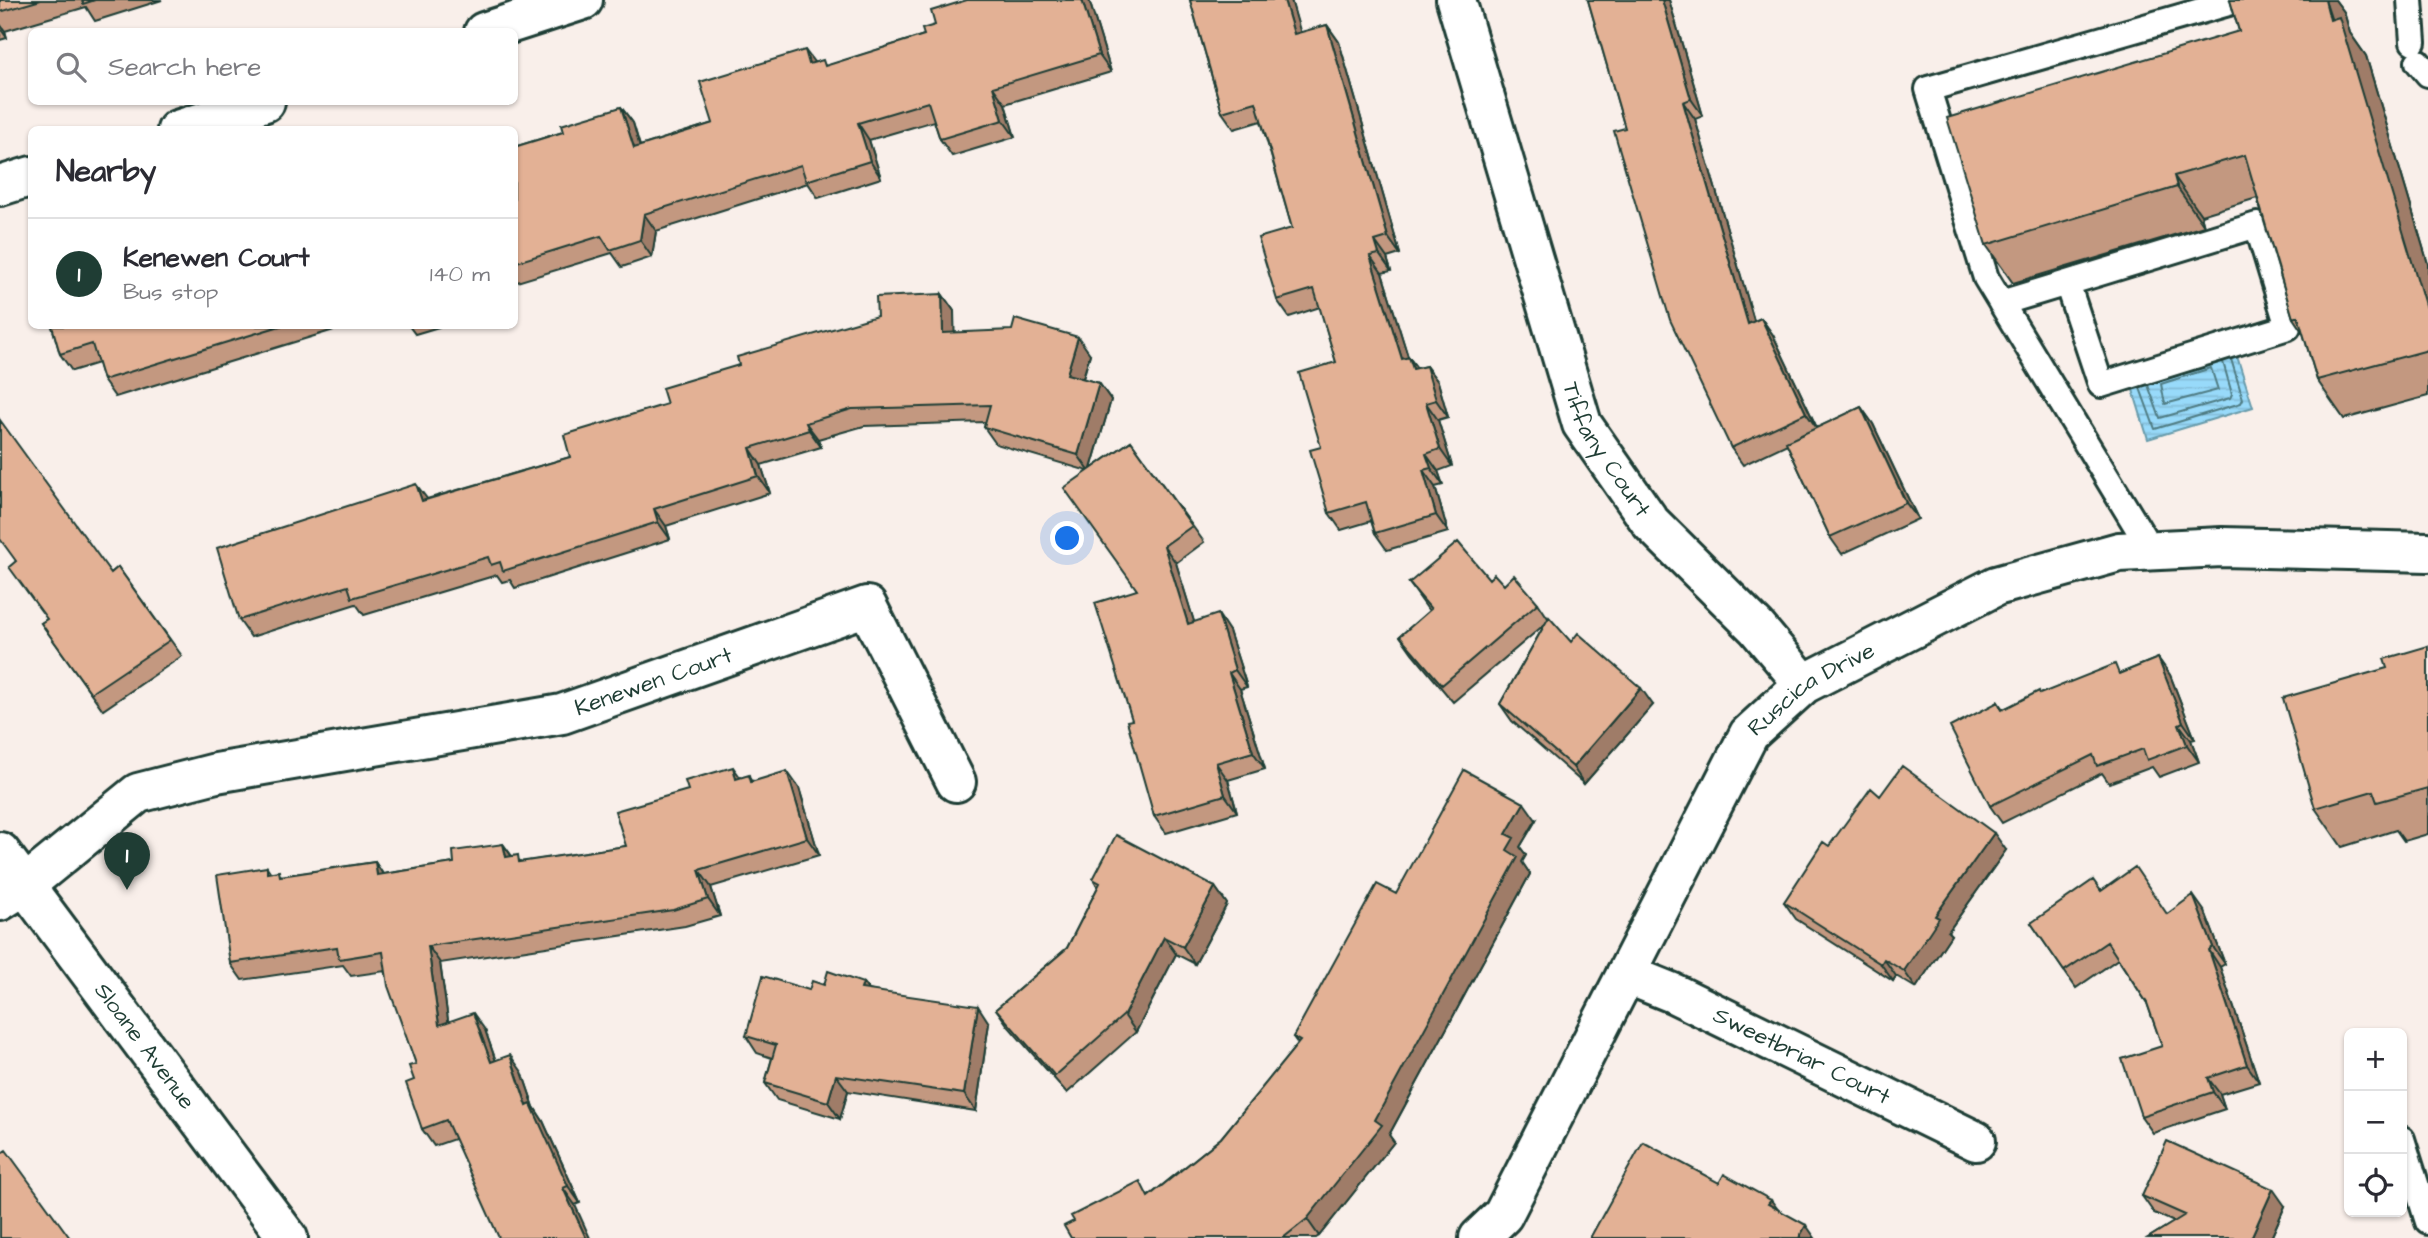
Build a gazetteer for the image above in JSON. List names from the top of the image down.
{
  "streets": {
    "street": [
      "Tiffany Court",
      "Kenewen Court",
      "Ruscica Drive",
      "Sloane Avenue",
      "Sweetbriar Court"
    ]
  },
  "crossings": [
    ["Tiffany Court", "Ruscica Drive"],
    ["Kenewen Court", "Sloane Avenue"],
    ["Ruscica Drive", "Sweetbriar Court"]
  ],
  "page": {
    "search": "Search here",
    "heading": "Nearby",
    "list": [
      {
        "mark": "1",
        "name": "Kenewen Court",
        "note": "Bus stop",
        "value": "140 m"
      }
    ],
    "pins": "1",
    "map_buttons": ["+", "−"]
  }
}
